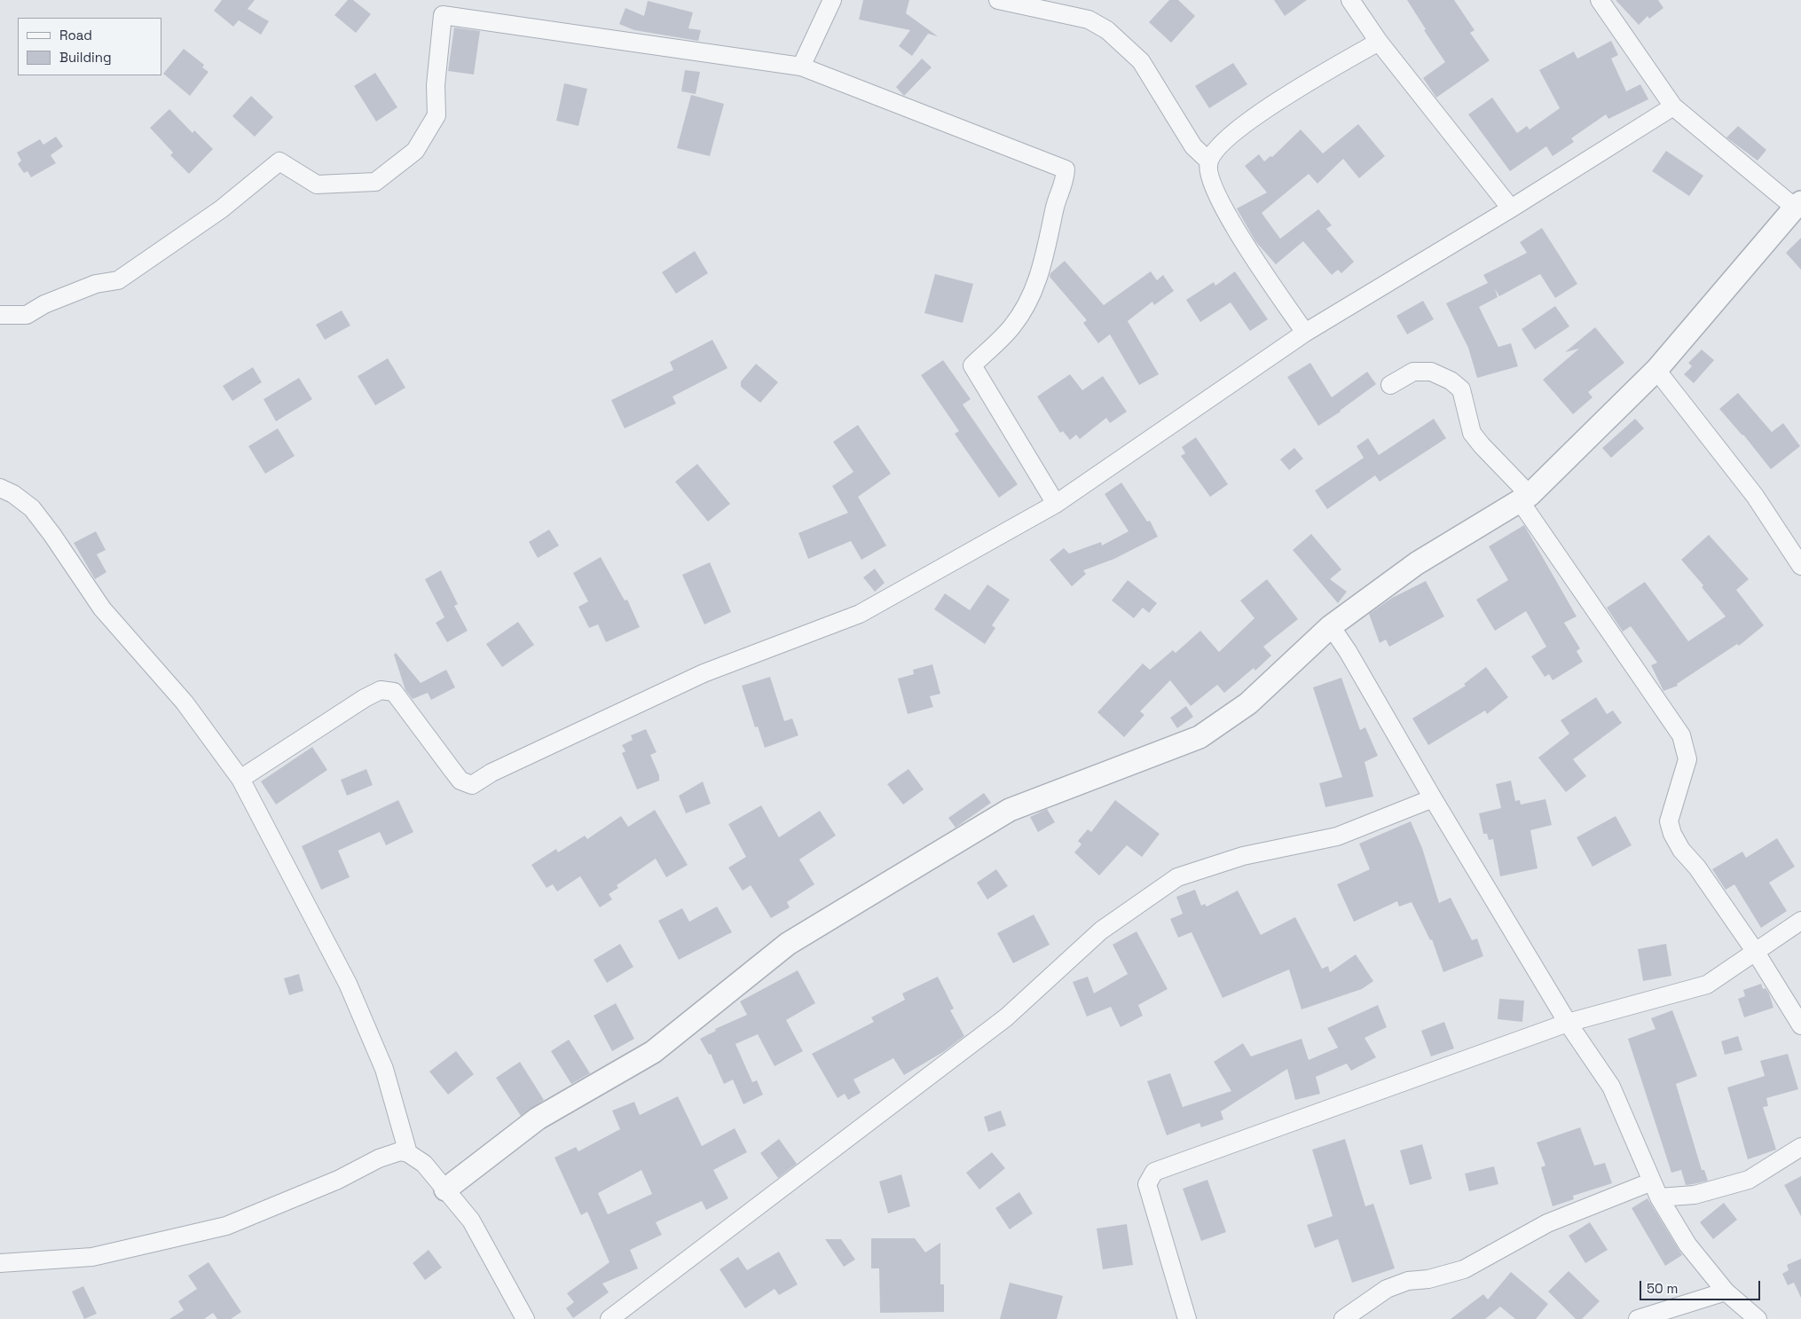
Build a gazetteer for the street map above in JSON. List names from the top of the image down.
{
  "legend": ["Road", "Building"],
  "scale_bar": "50 m"
}
